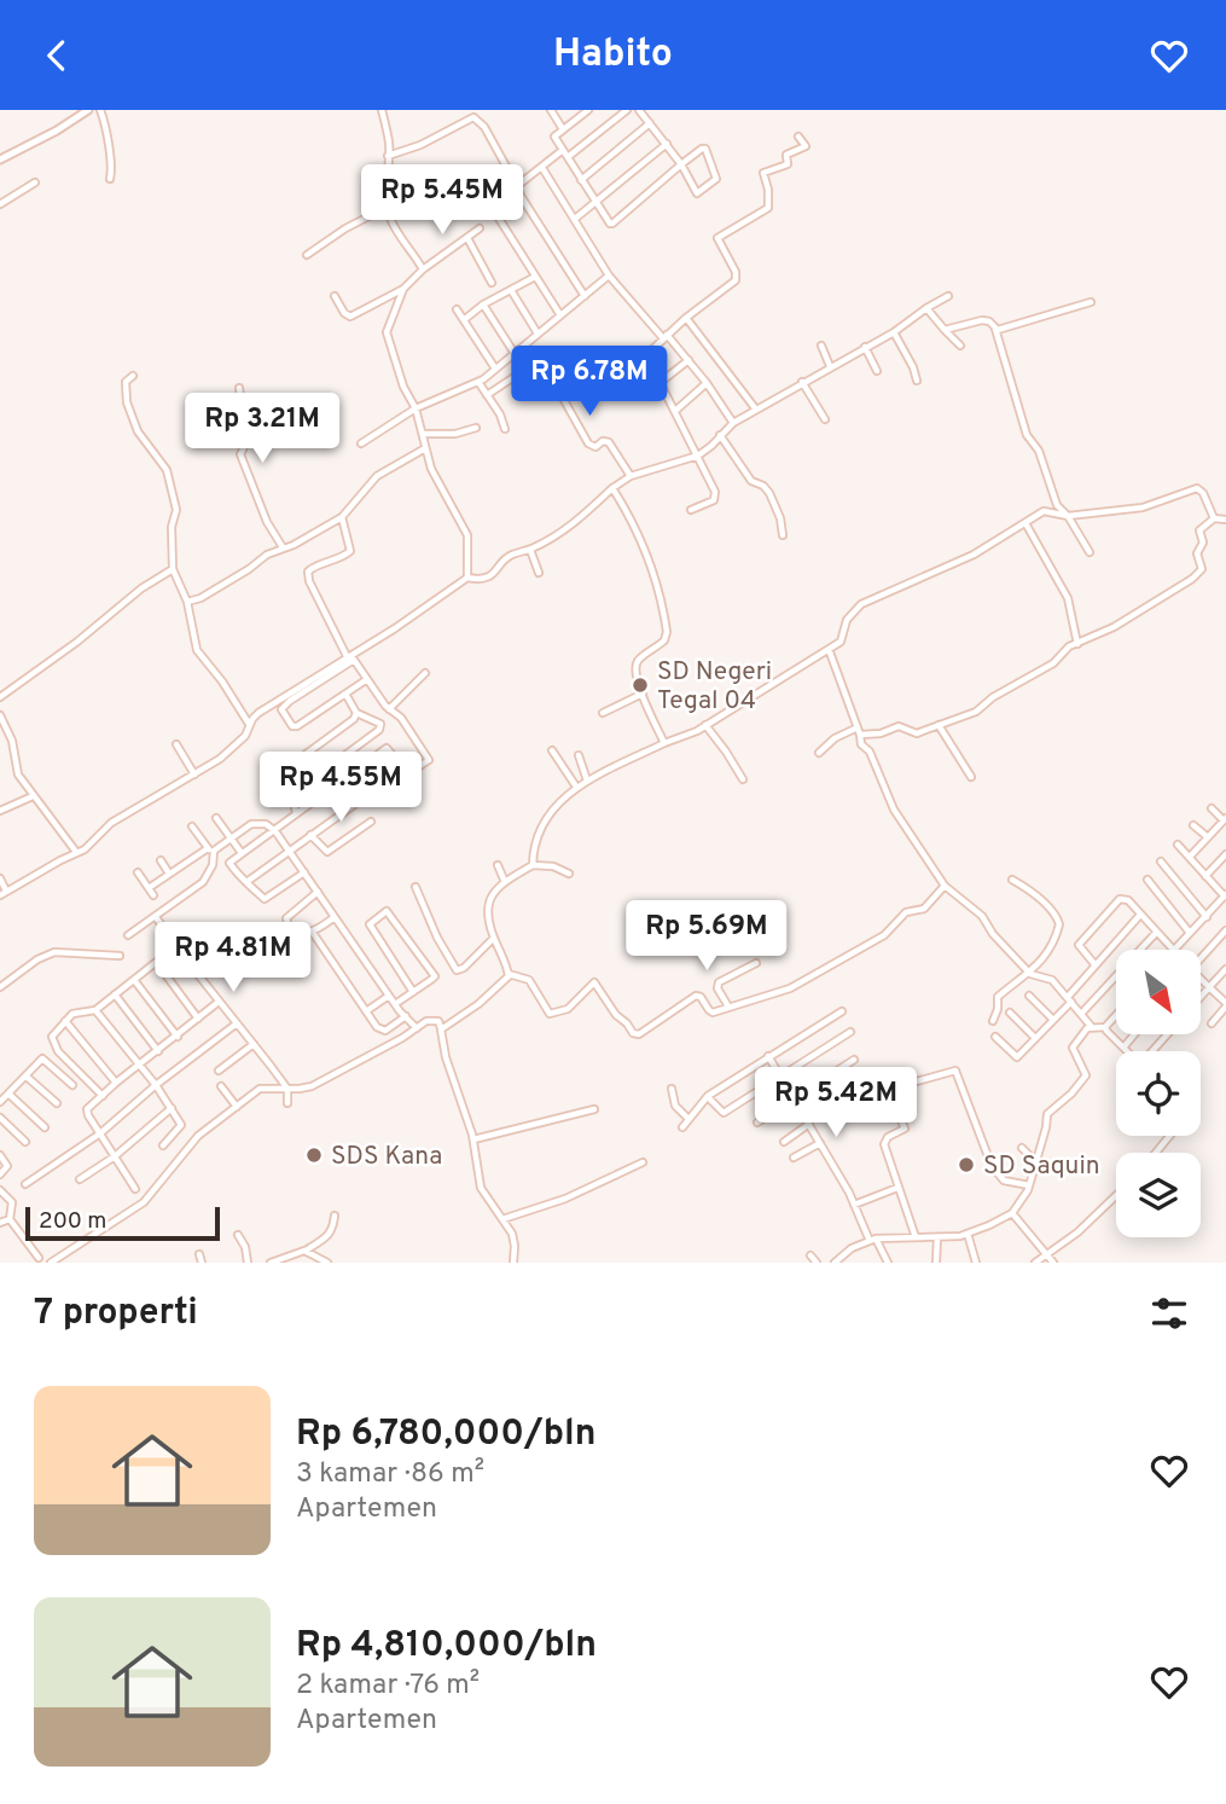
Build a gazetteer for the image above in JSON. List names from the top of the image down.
{
  "places": ["SD Negeri Tegal 04", "SDS Kana", "SD Saquin"],
  "scale_bar": "200 m",
  "north": "bottom right",
  "page": {
    "header": "Habito",
    "price": [
      "Rp 5.45M",
      "Rp 6.78M",
      "Rp 3.21M",
      "Rp 4.55M",
      "Rp 5.69M",
      "Rp 4.81M",
      "Rp 5.42M"
    ],
    "scale": "200 m",
    "heading": "7 properti",
    "list": [
      {
        "name": "Rp 6,780,000/bln",
        "note": "3 kamar · 86 m² · Apartemen"
      },
      {
        "name": "Rp 4,810,000/bln",
        "note": "2 kamar · 76 m² · Apartemen"
      }
    ]
  }
}
